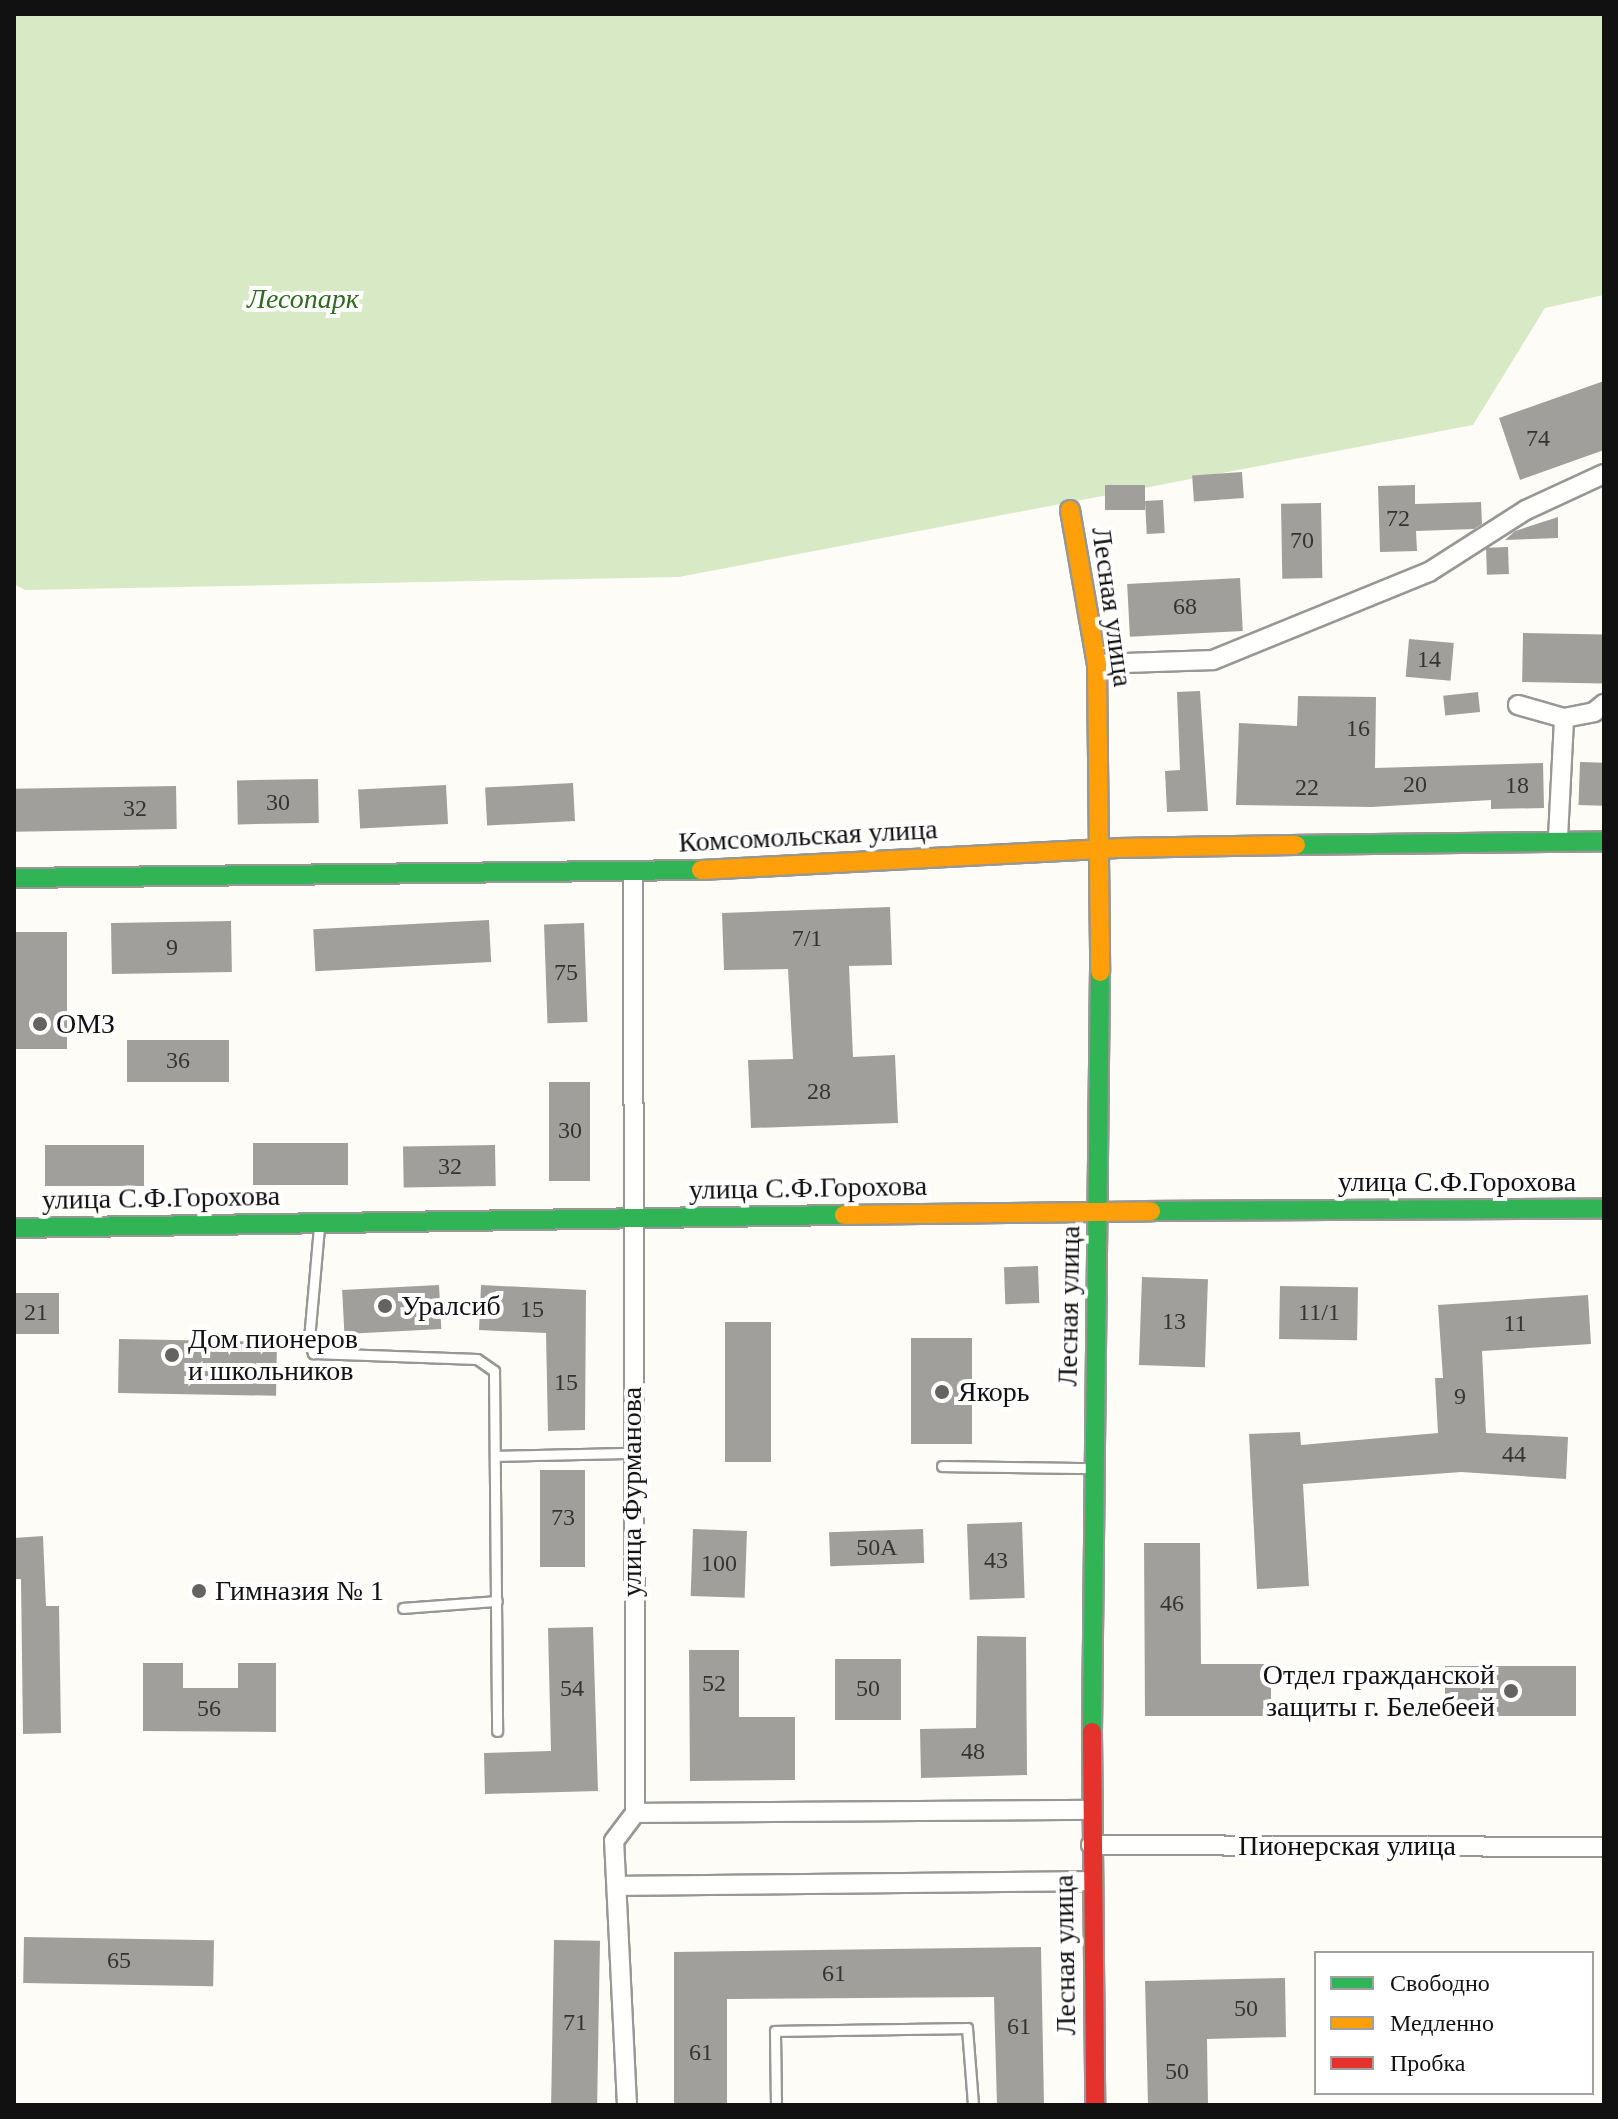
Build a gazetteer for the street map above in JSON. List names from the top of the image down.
{
  "streets": {
    "street": [
      "Лесная улица",
      "Комсомольская улица",
      "улица С.Ф.Горохова",
      "улица Фурманова",
      "Пионерская улица"
    ]
  },
  "crossings": [
    ["Лесная улица", "Комсомольская улица"],
    ["Лесная улица", "улица С.Ф.Горохова"],
    ["Лесная улица", "Пионерская улица"],
    ["Комсомольская улица", "улица Фурманова"],
    ["улица С.Ф.Горохова", "улица Фурманова"]
  ],
  "parks": ["Лесопарк"],
  "places": [
    "ОМЗ",
    "Уралсиб",
    "Дом пионеров и школьников",
    "Якорь",
    "Гимназия № 1",
    "Отдел гражданской защиты г. Белебеей"
  ],
  "house_numbers": [
    "74",
    "72",
    "70",
    "68",
    "14",
    "16",
    "20",
    "18",
    "22",
    "30",
    "32",
    "7/1",
    "9",
    "75",
    "36",
    "28",
    "30",
    "32",
    "15",
    "21",
    "11/1",
    "13",
    "11",
    "15",
    "9",
    "44",
    "73",
    "50А",
    "43",
    "100",
    "46",
    "52",
    "54",
    "50",
    "56",
    "48",
    "65",
    "61",
    "50",
    "71",
    "61",
    "61",
    "50"
  ],
  "legend": ["Свободно", "Медленно", "Пробка"]
}
